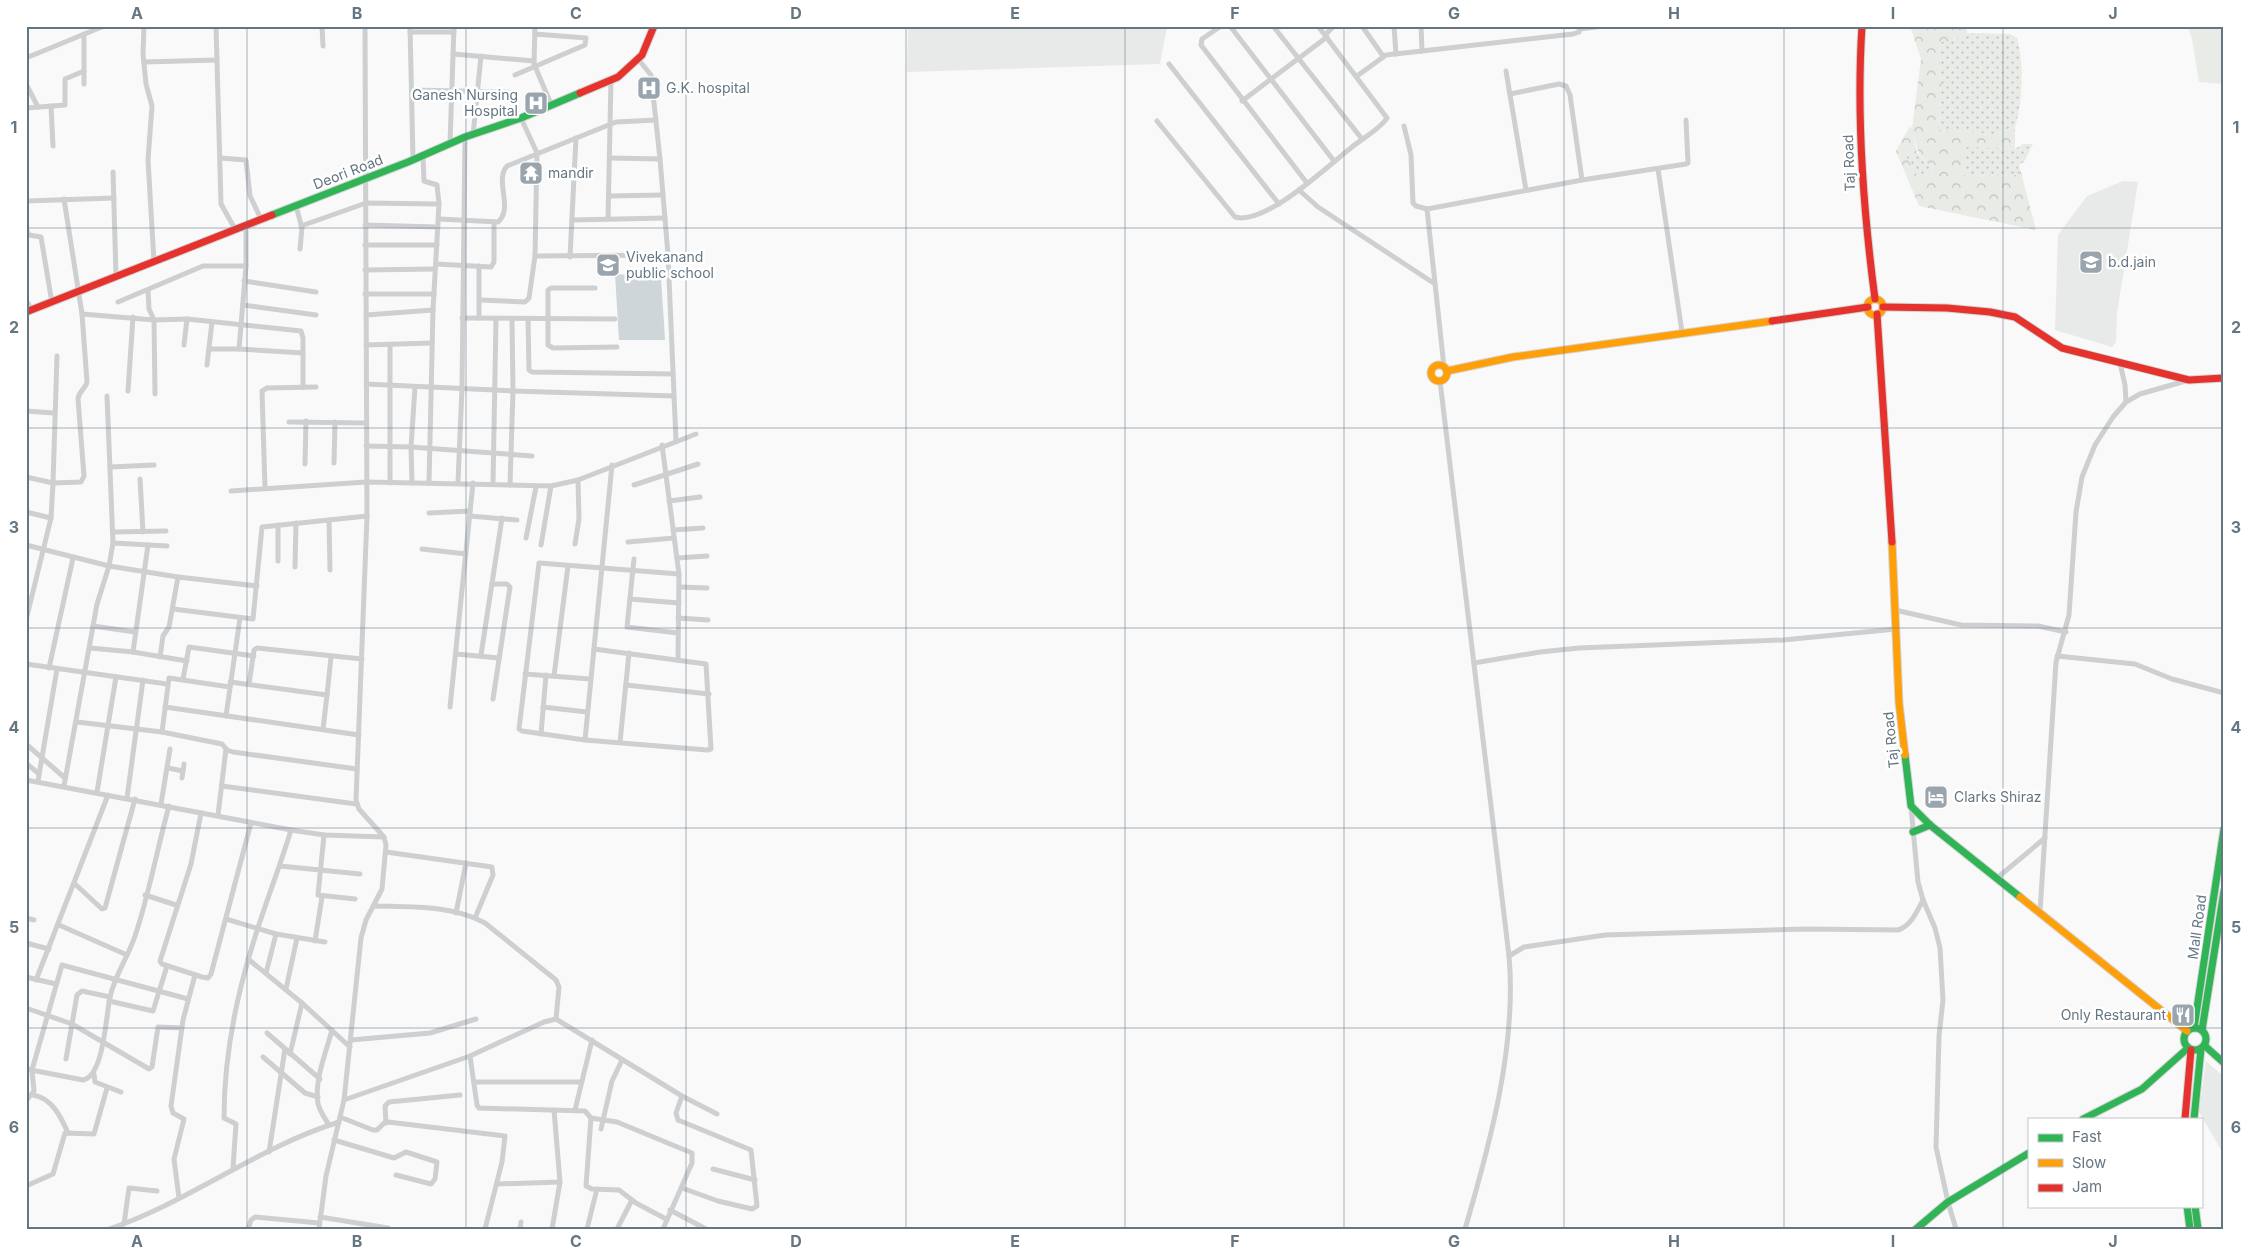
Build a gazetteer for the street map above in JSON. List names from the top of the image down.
{
  "streets": {
    "main road": ["Taj Road", "Deori Road", "Mall Road"]
  },
  "places": {
    "hospital": ["G.K. hospital", "Ganesh Nursing Hospital"],
    "temple": ["mandir"],
    "school or university": ["b.d.jain", "Vivekanand public school"],
    "hotel": ["Clarks Shiraz"],
    "restaurant": ["Only Restaurant"]
  },
  "legend": ["Fast", "Slow", "Jam"],
  "grid": {
    "columns": [
      "A",
      "B",
      "C",
      "D",
      "E",
      "F",
      "G",
      "H",
      "I",
      "J"
    ],
    "rows": [
      "1",
      "2",
      "3",
      "4",
      "5",
      "6"
    ]
  }
}
